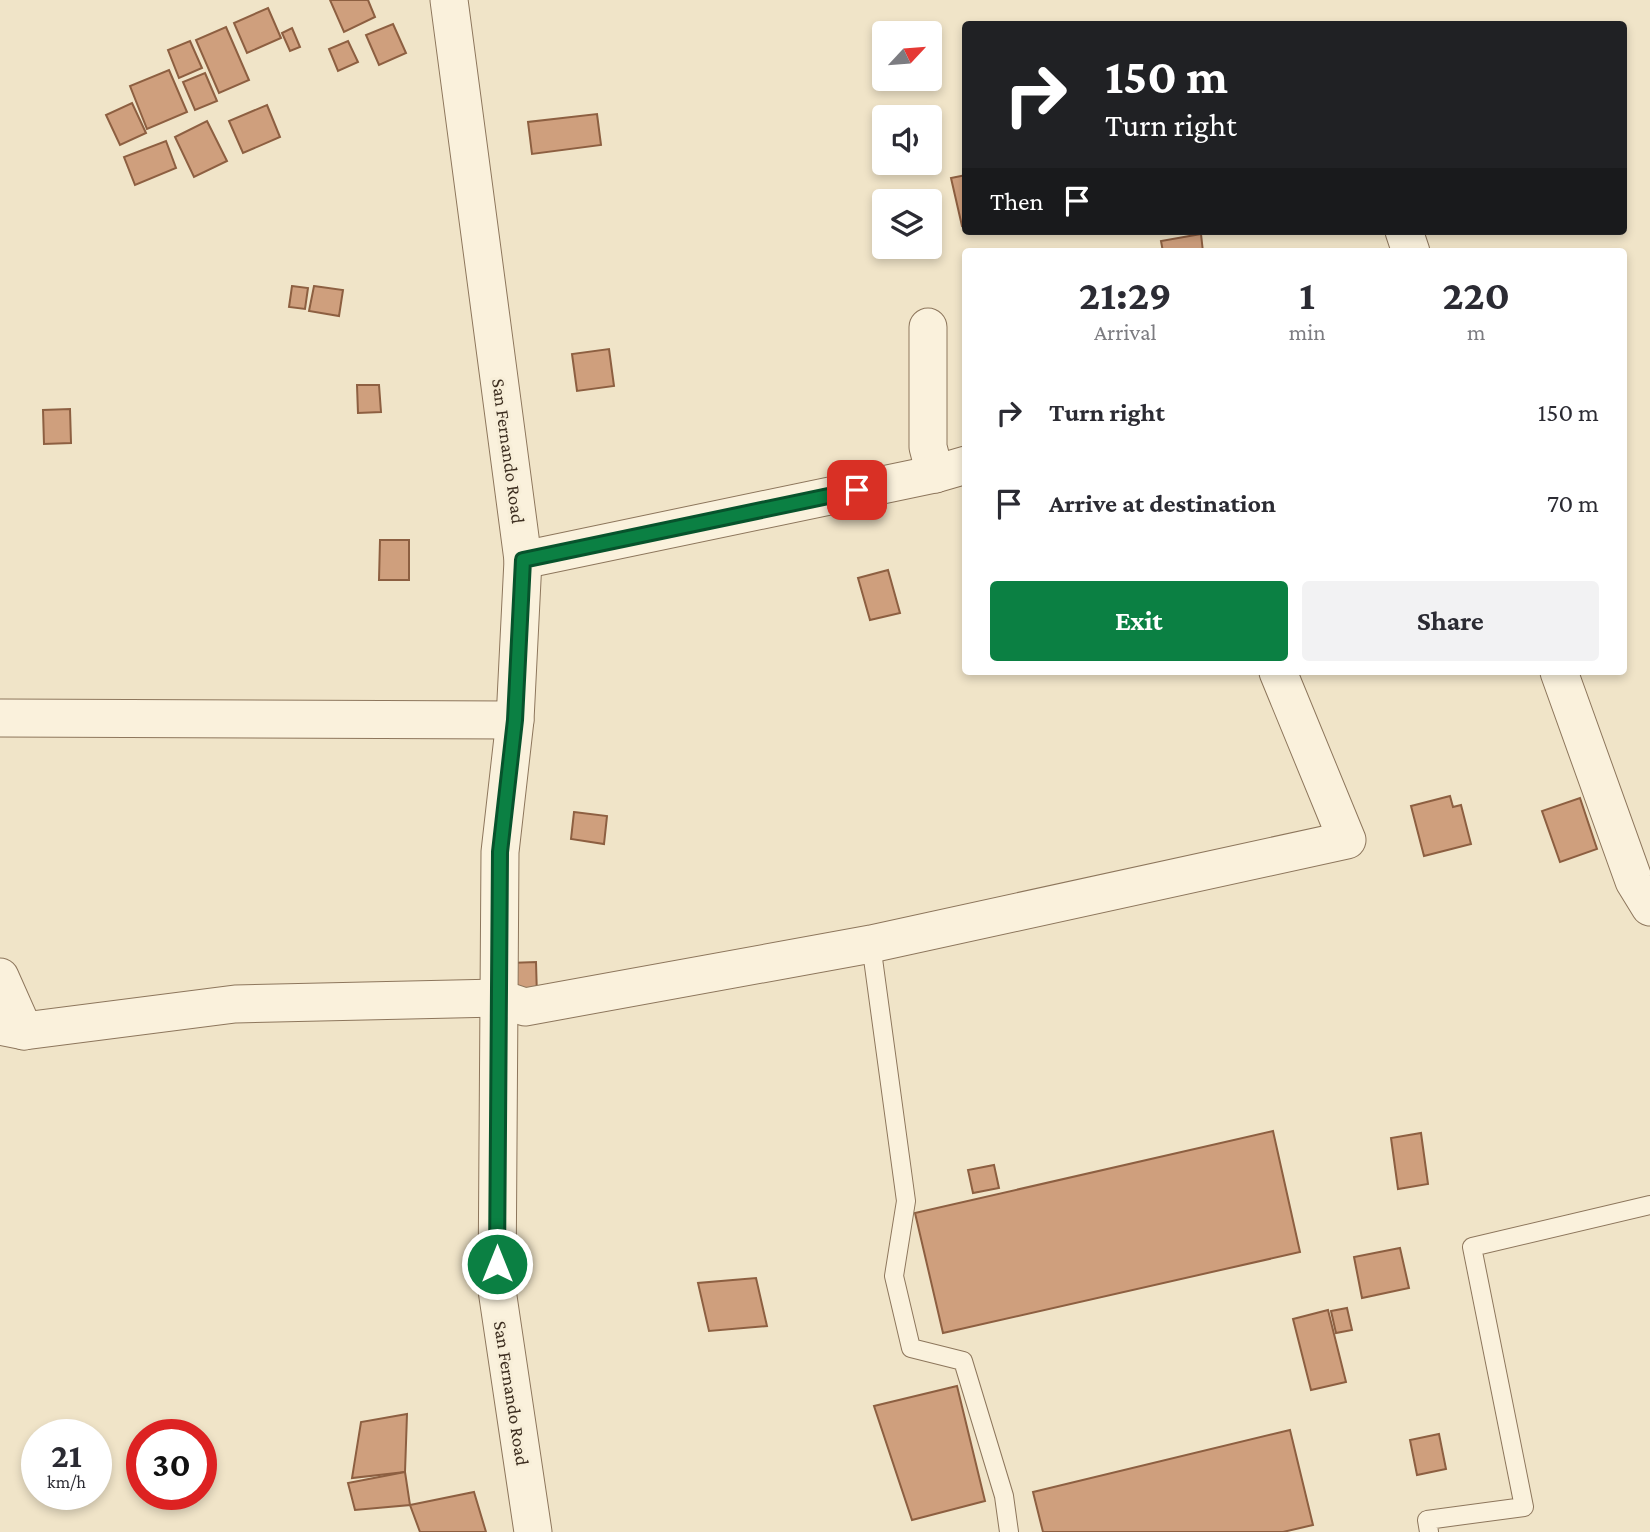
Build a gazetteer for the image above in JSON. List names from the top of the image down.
{
  "streets": {
    "street": ["San Fernando Road"]
  },
  "north": "top right",
  "page": {
    "turn": ["150 m", "Turn right"],
    "then": "Then",
    "eta": [
      "21:29",
      "Arrival",
      "1",
      "min",
      "220",
      "m"
    ],
    "list": [
      {
        "name": "Turn right",
        "value": "150 m"
      },
      {
        "name": "Arrive at destination",
        "value": "70 m"
      }
    ],
    "buttons": ["Exit", "Share"],
    "speed": "21 km/h",
    "limit": "30"
  }
}
